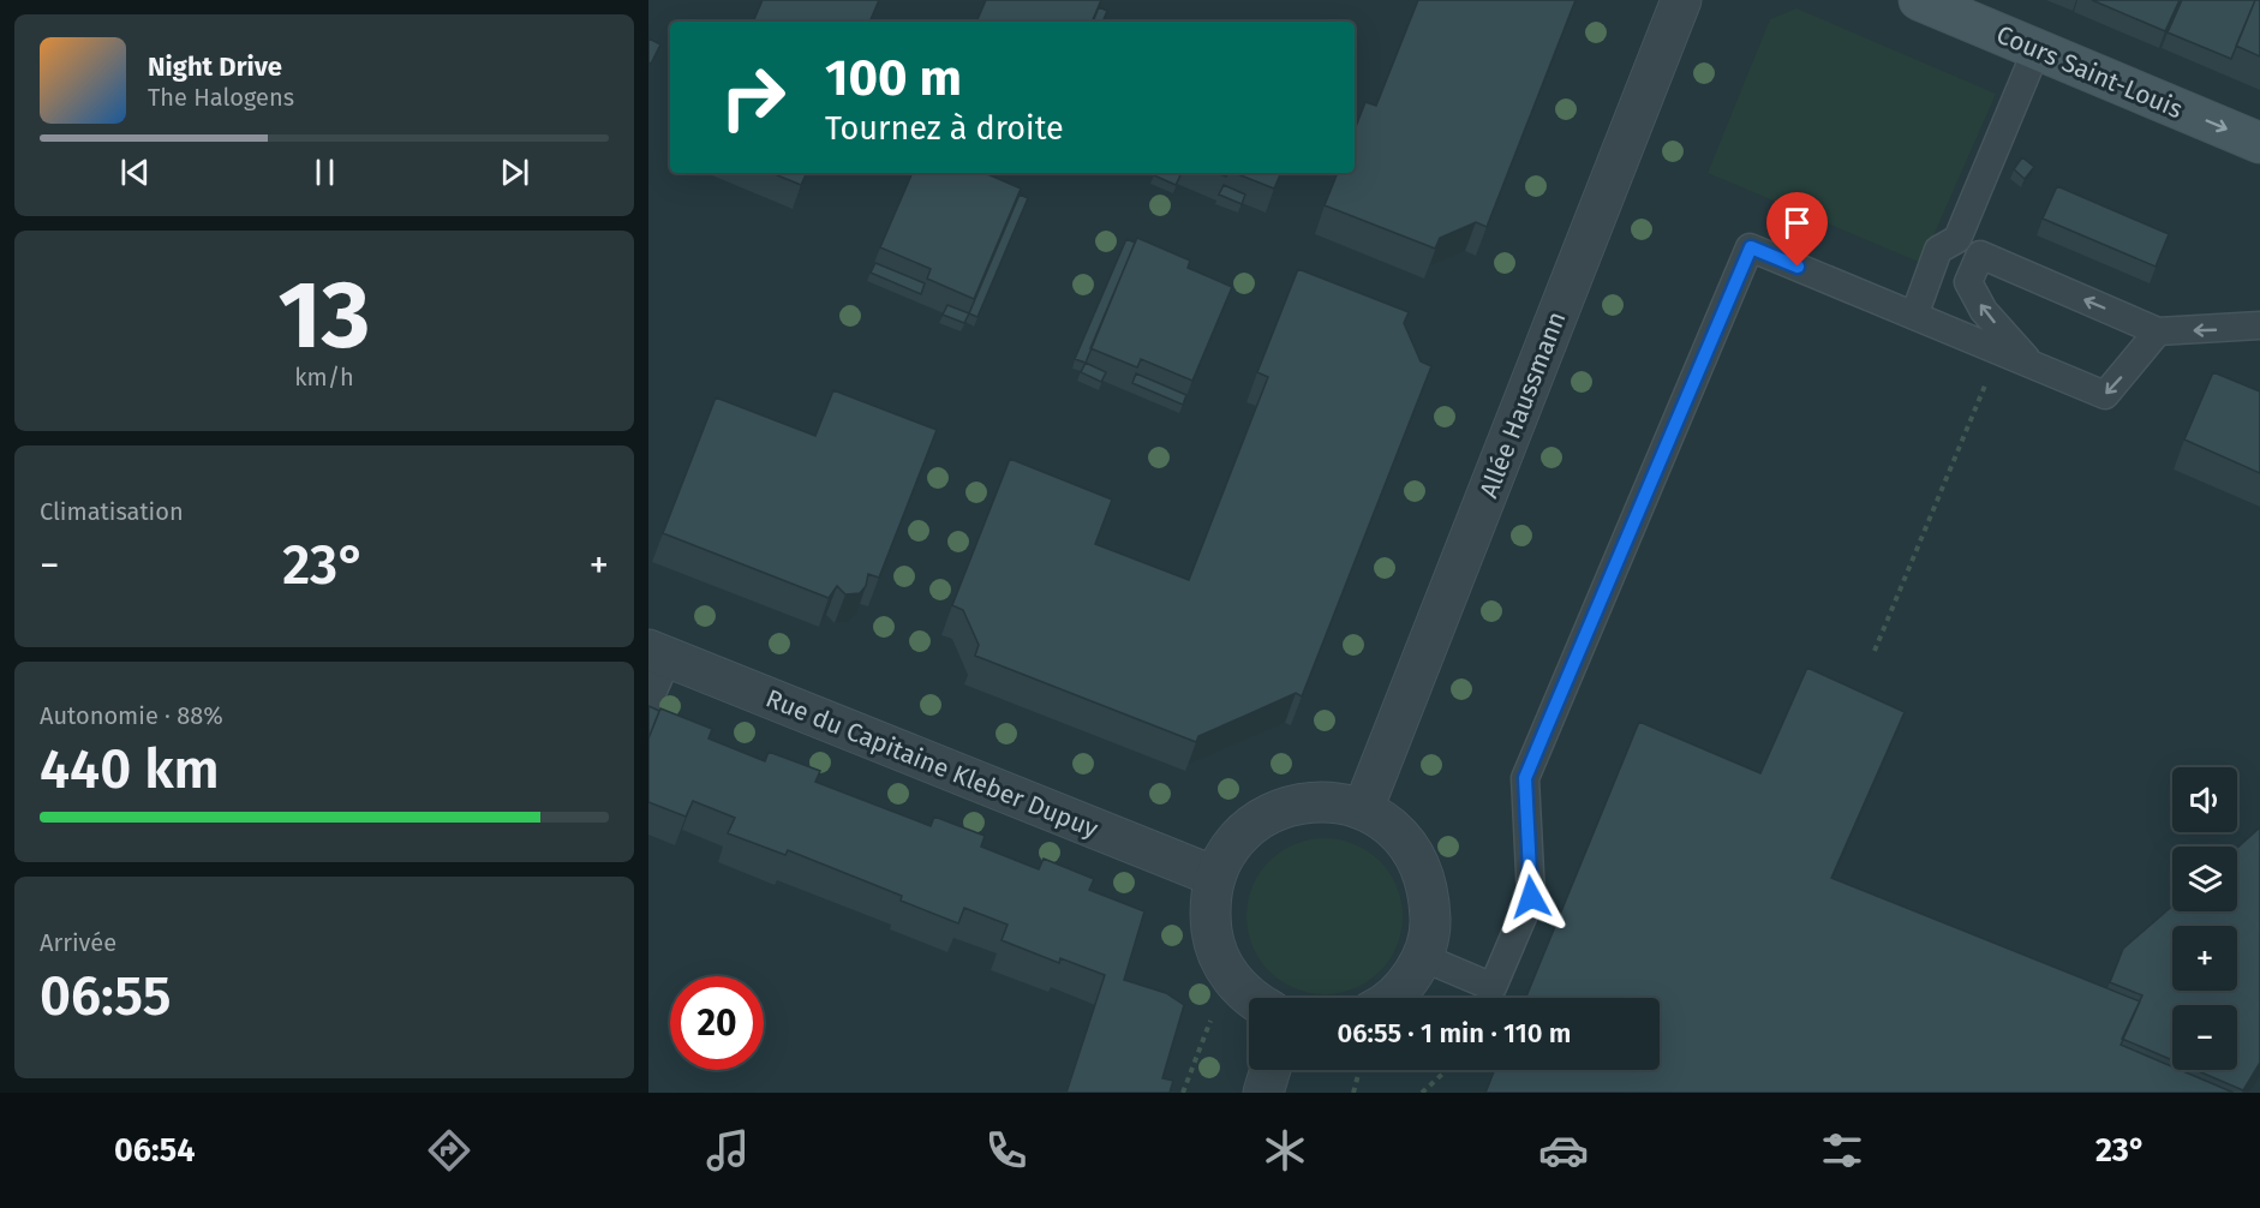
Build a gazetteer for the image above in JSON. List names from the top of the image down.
{
  "streets": {
    "main road": ["Cours Saint-Louis"],
    "street": ["Allée Haussmann", "Rue du Capitaine Kleber Dupuy"]
  },
  "one_way": ["Cours Saint-Louis"],
  "page": {
    "turn": ["100 m", "Tournez à droite"],
    "song": ["Night Drive", "The Halogens"],
    "tile": [
      ["13", "km/h"],
      "Climatisation",
      ["Autonomie · 88%", "440 km"],
      ["Arrivée", "06:55"]
    ],
    "heat": ["−", "23°", "+"],
    "map_buttons": ["+", "−"],
    "limit": "20",
    "trip": "06:55 · 1 min · 110 m",
    "tabs": ["06:54", "23°"]
  }
}
